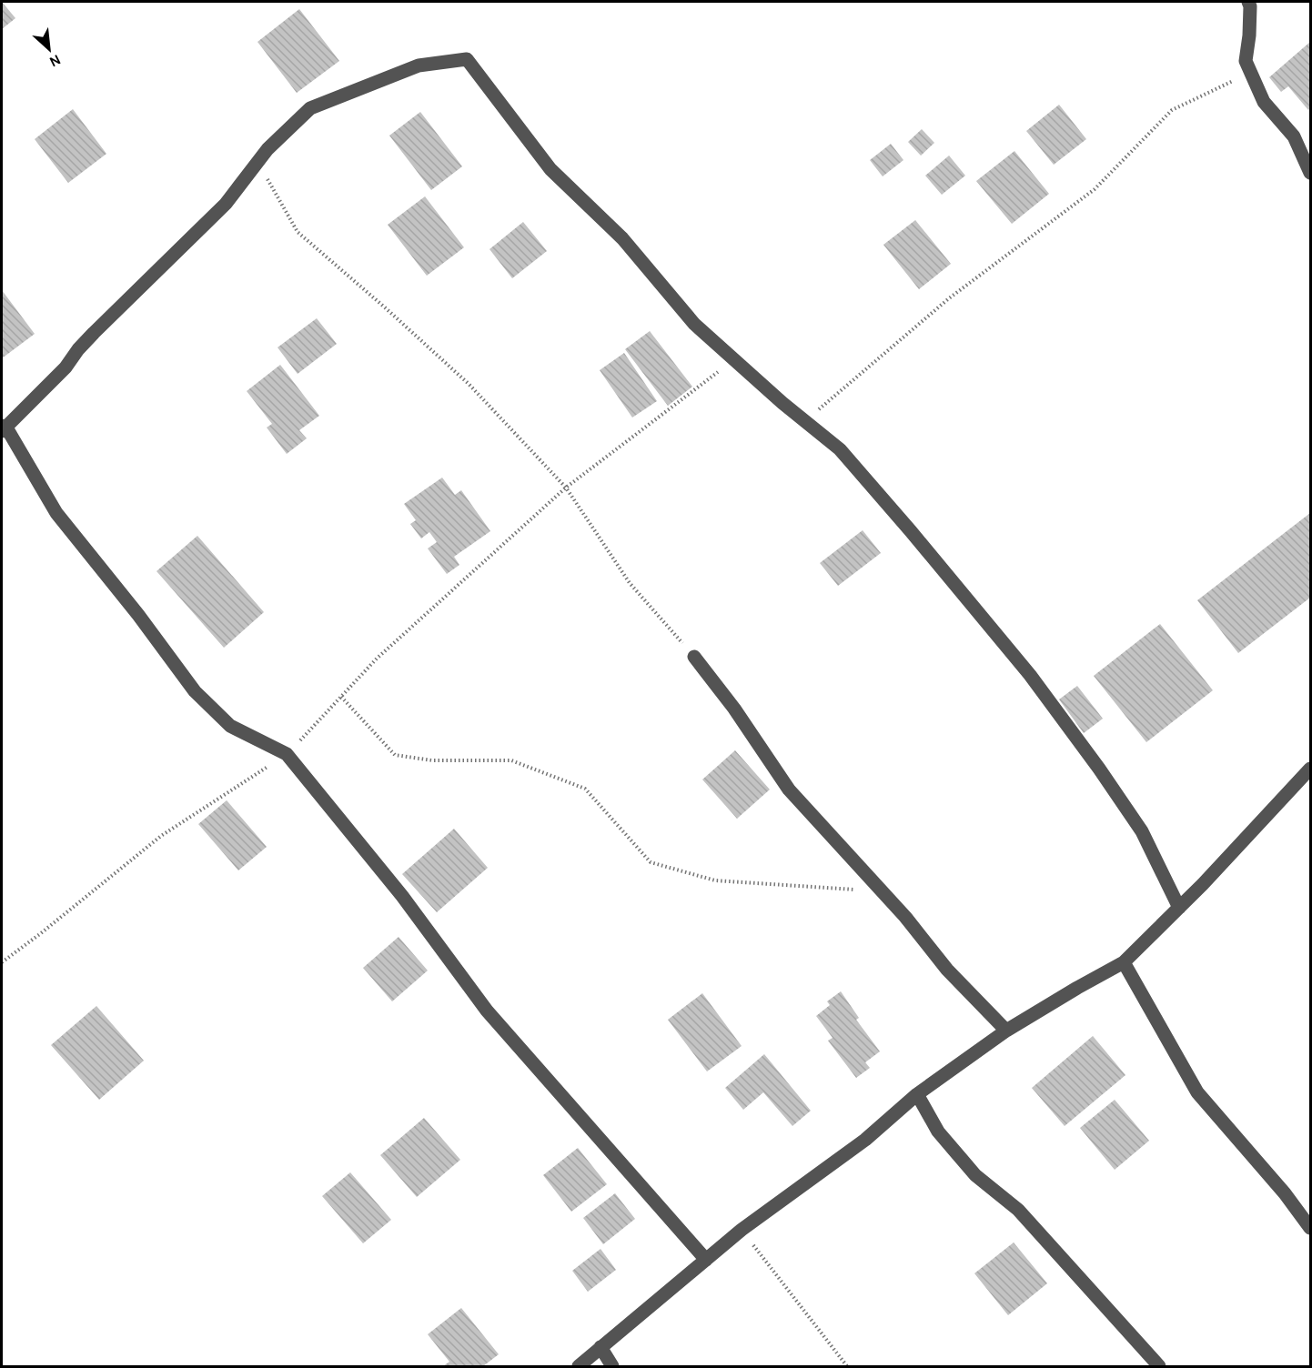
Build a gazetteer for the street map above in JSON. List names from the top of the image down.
{
  "north": "bottom right"
}
